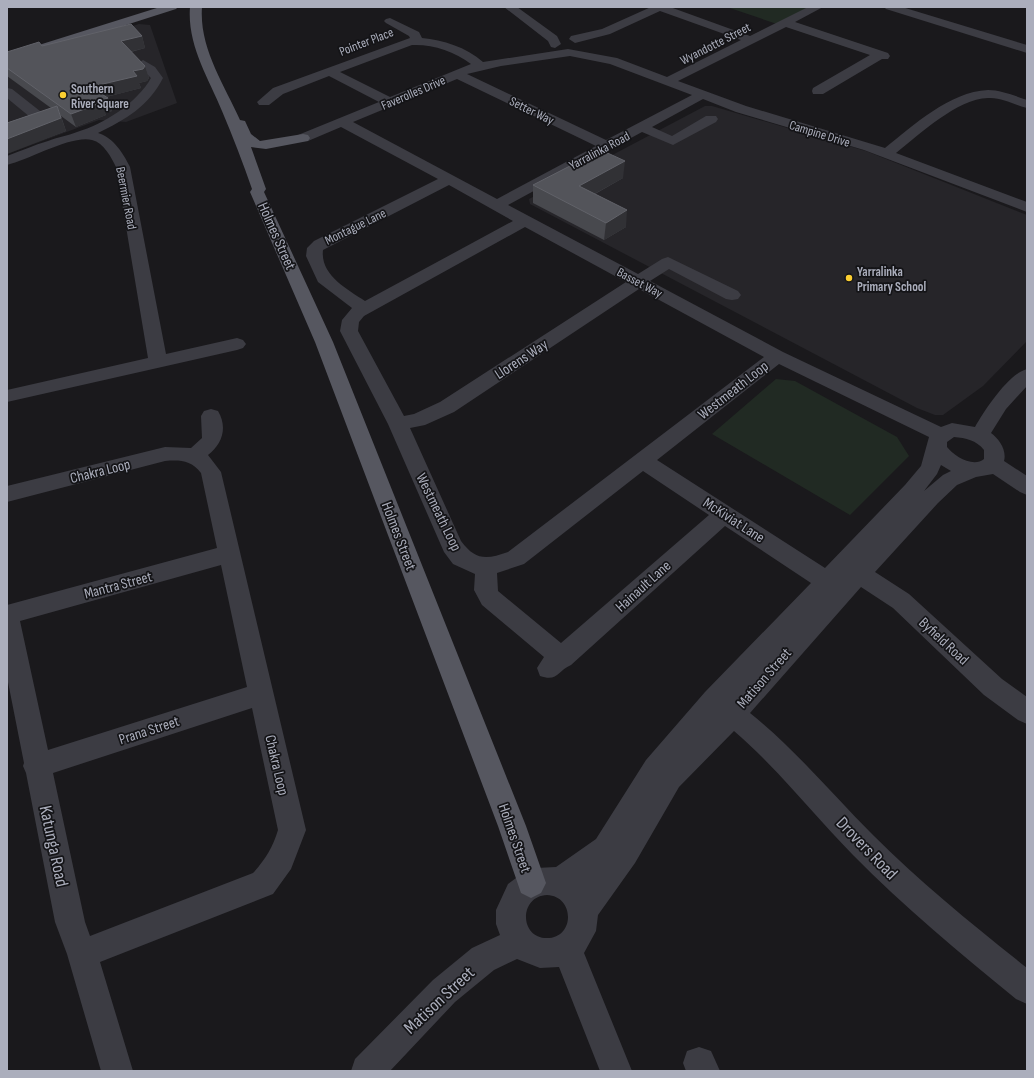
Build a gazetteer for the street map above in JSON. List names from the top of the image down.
{
  "streets": {
    "main road": ["Holmes Street"],
    "street": [
      "Pointer Place",
      "Wyandotte Street",
      "Faverolles Drive",
      "Setter Way",
      "Campine Drive",
      "Yarralinka Road",
      "Beermier Road",
      "Montague Lane",
      "Basset Way",
      "Llorens Way",
      "Westmeath Loop",
      "Chakra Loop",
      "McKiviat Lane",
      "Mantra Street",
      "Hainault Lane",
      "Byfield Road",
      "Matison Street",
      "Prana Street",
      "Katunga Road",
      "Drovers Road"
    ]
  },
  "crossings": [
    ["Pointer Place", "Faverolles Drive"],
    ["Wyandotte Street", "Campine Drive"],
    ["Faverolles Drive", "Setter Way"],
    ["Faverolles Drive", "Campine Drive"],
    ["Faverolles Drive", "Basset Way"],
    ["Setter Way", "Yarralinka Road"],
    ["Campine Drive", "Yarralinka Road"],
    ["Yarralinka Road", "Basset Way"],
    ["Montague Lane", "Basset Way"],
    ["Montague Lane", "Westmeath Loop"],
    ["Holmes Street", "Matison Street"],
    ["Basset Way", "Llorens Way"],
    ["Basset Way", "Westmeath Loop"],
    ["Basset Way", "Matison Street"],
    ["Llorens Way", "Westmeath Loop"],
    ["Westmeath Loop", "McKiviat Lane"],
    ["Westmeath Loop", "Hainault Lane"],
    ["Chakra Loop", "Mantra Street"],
    ["Chakra Loop", "Prana Street"],
    ["Chakra Loop", "Katunga Road"],
    ["McKiviat Lane", "Hainault Lane"],
    ["McKiviat Lane", "Matison Street"],
    ["Mantra Street", "Katunga Road"],
    ["Byfield Road", "Matison Street"],
    ["Matison Street", "Drovers Road"],
    ["Prana Street", "Katunga Road"]
  ],
  "places": ["Southern River Square", "Yarralinka Primary School"]
}
